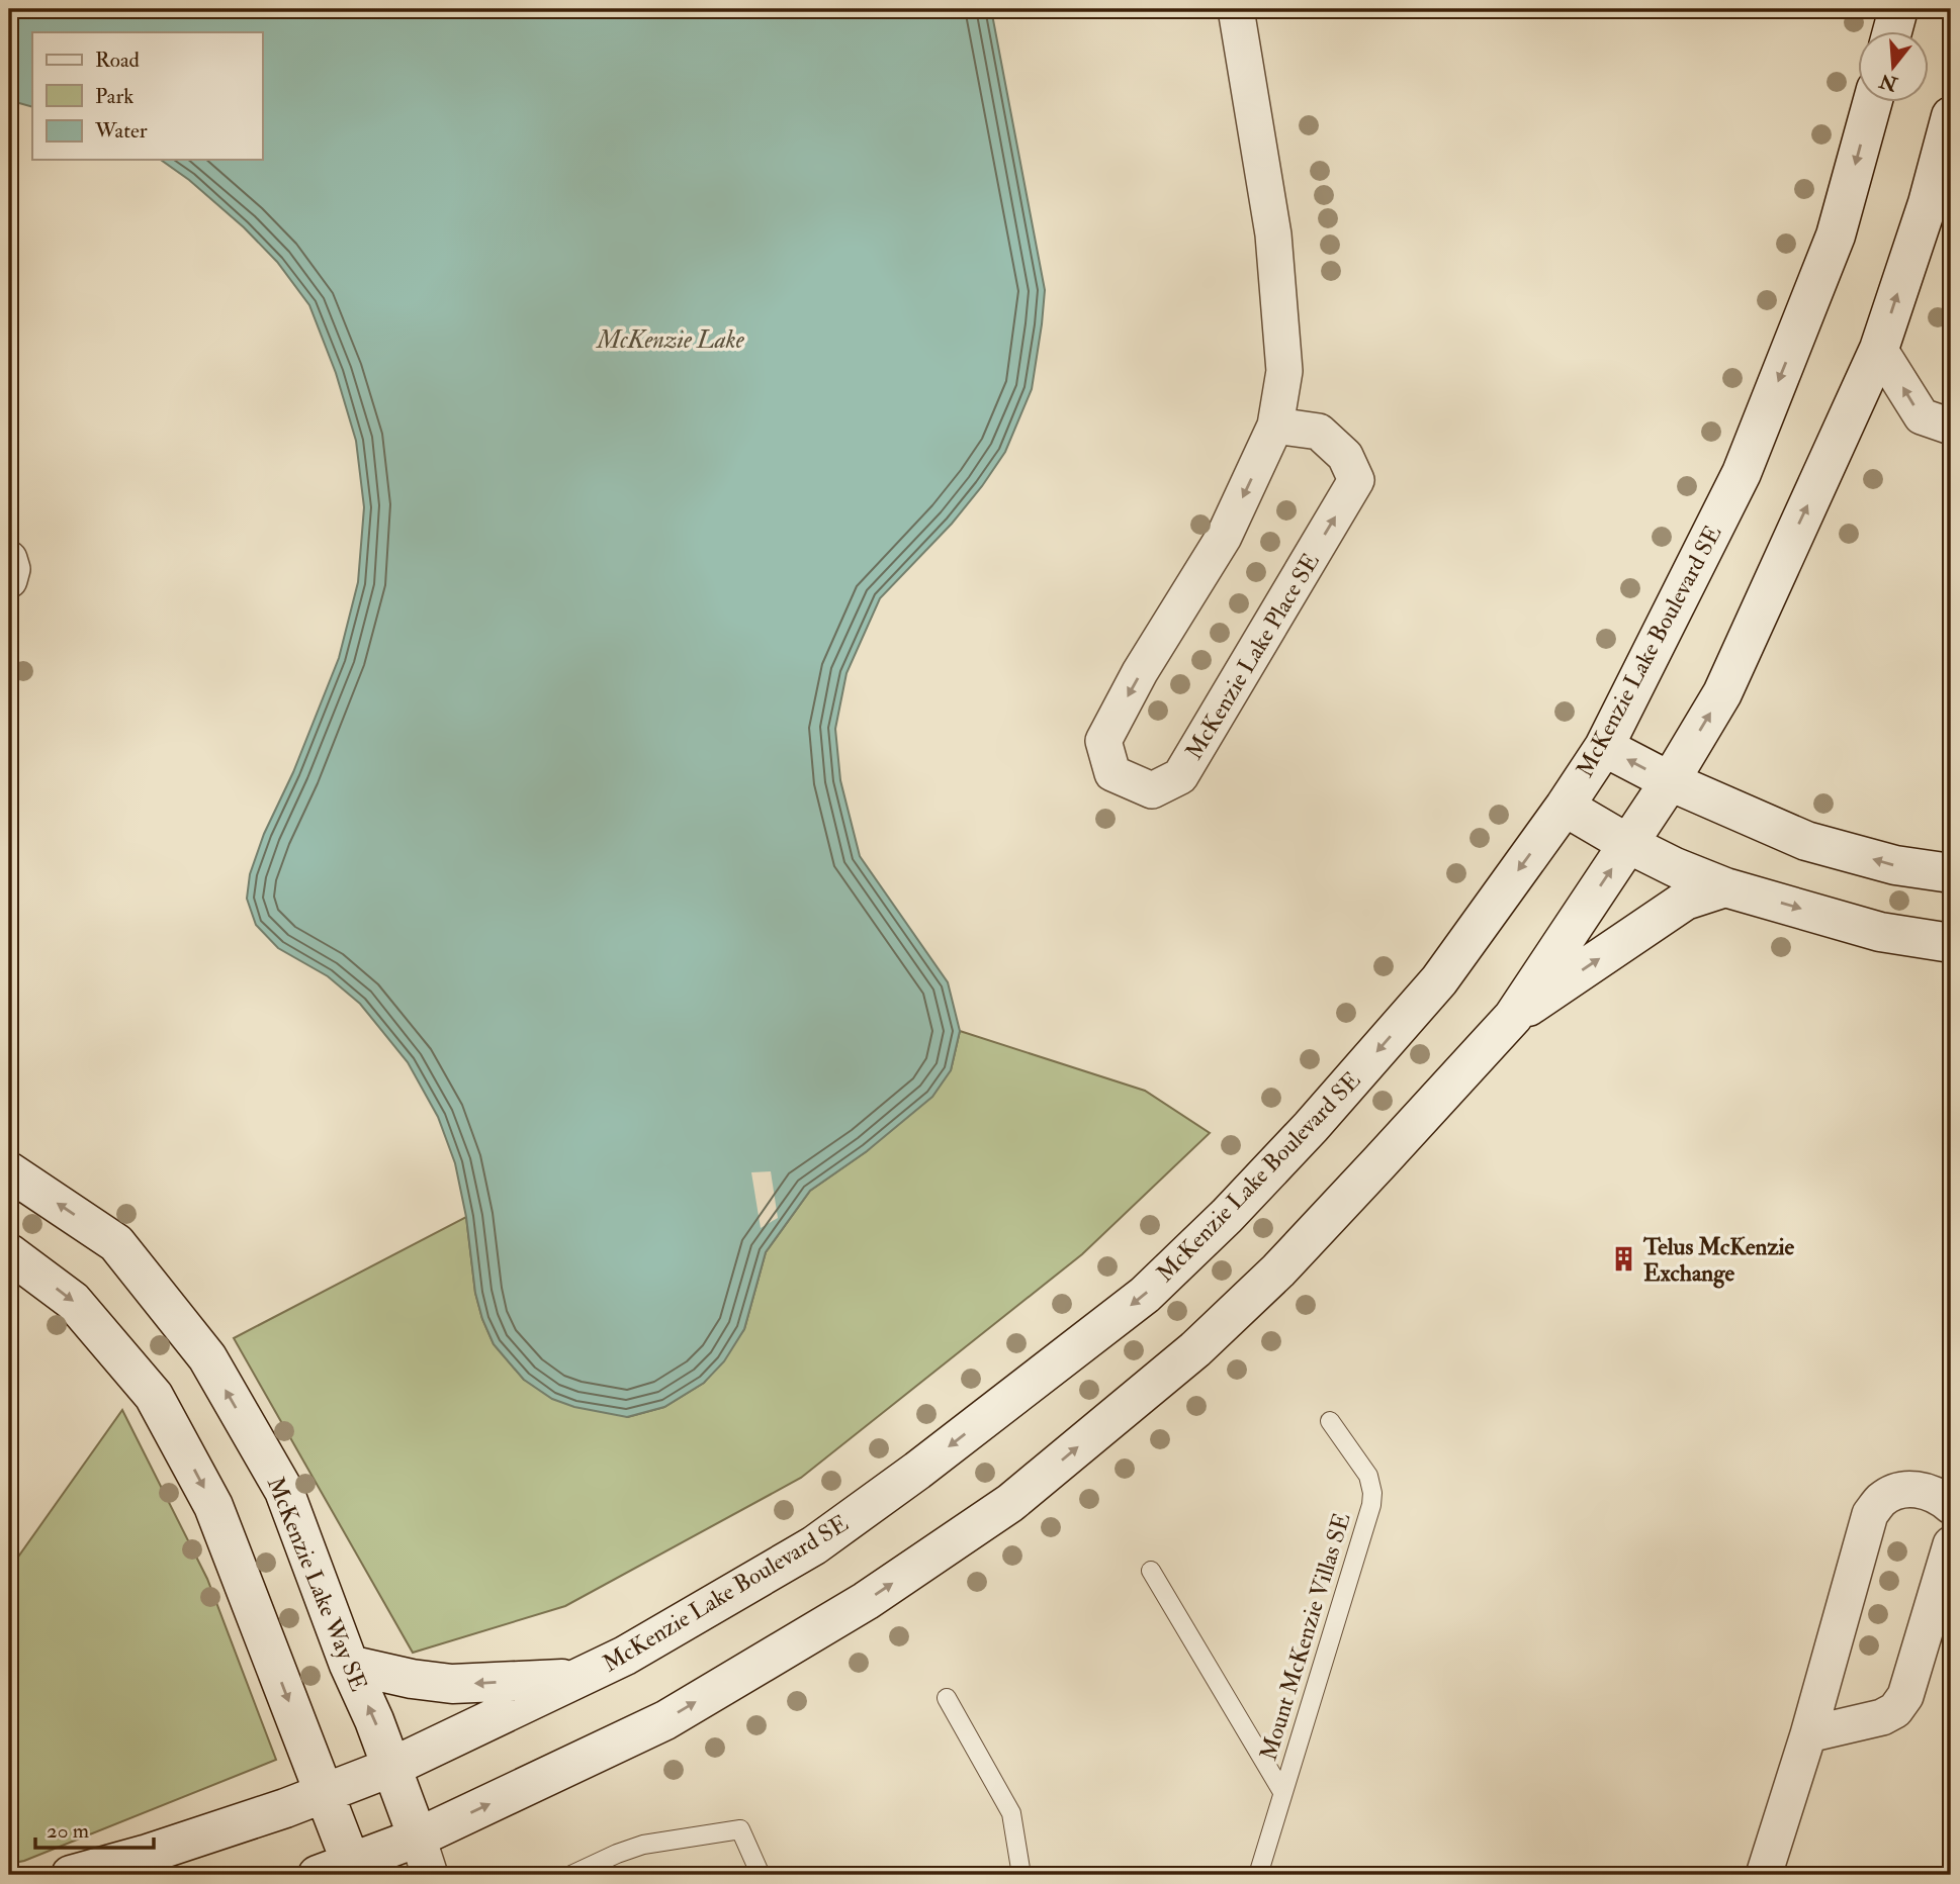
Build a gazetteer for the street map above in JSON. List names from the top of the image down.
{
  "streets": {
    "main road": ["McKenzie Lake Boulevard SE", "McKenzie Lake Way SE"],
    "street": ["McKenzie Lake Place SE"],
    "lane": ["Mount McKenzie Villas SE"]
  },
  "crossings": [
    ["McKenzie Lake Boulevard SE", "McKenzie Lake Way SE"]
  ],
  "water": ["McKenzie Lake"],
  "places": {
    "building": ["Telus McKenzie Exchange"]
  },
  "legend": ["Road", "Park", "Water"],
  "scale_bar": "20 m",
  "north": "bottom"
}
